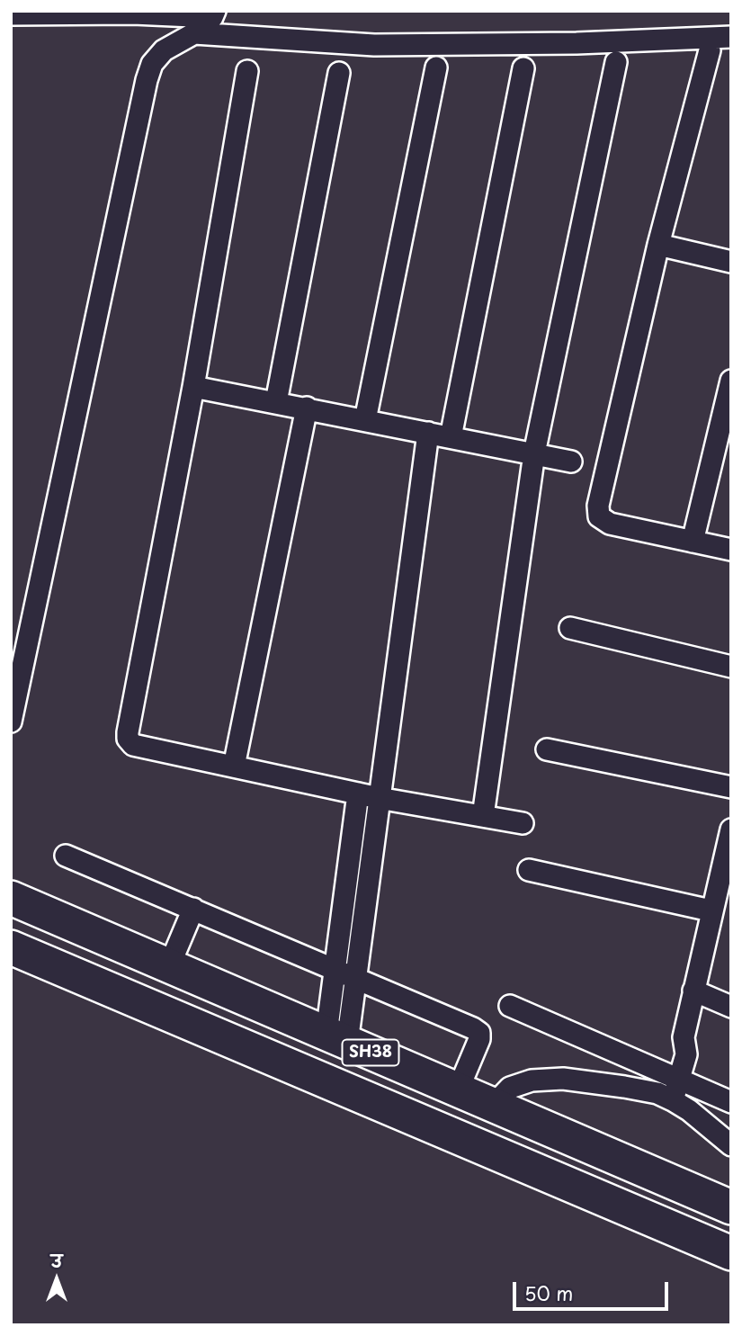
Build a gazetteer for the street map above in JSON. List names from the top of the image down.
{
  "streets": {
    "main road": ["SH38"]
  },
  "scale_bar": "50 m",
  "north": "top"
}
